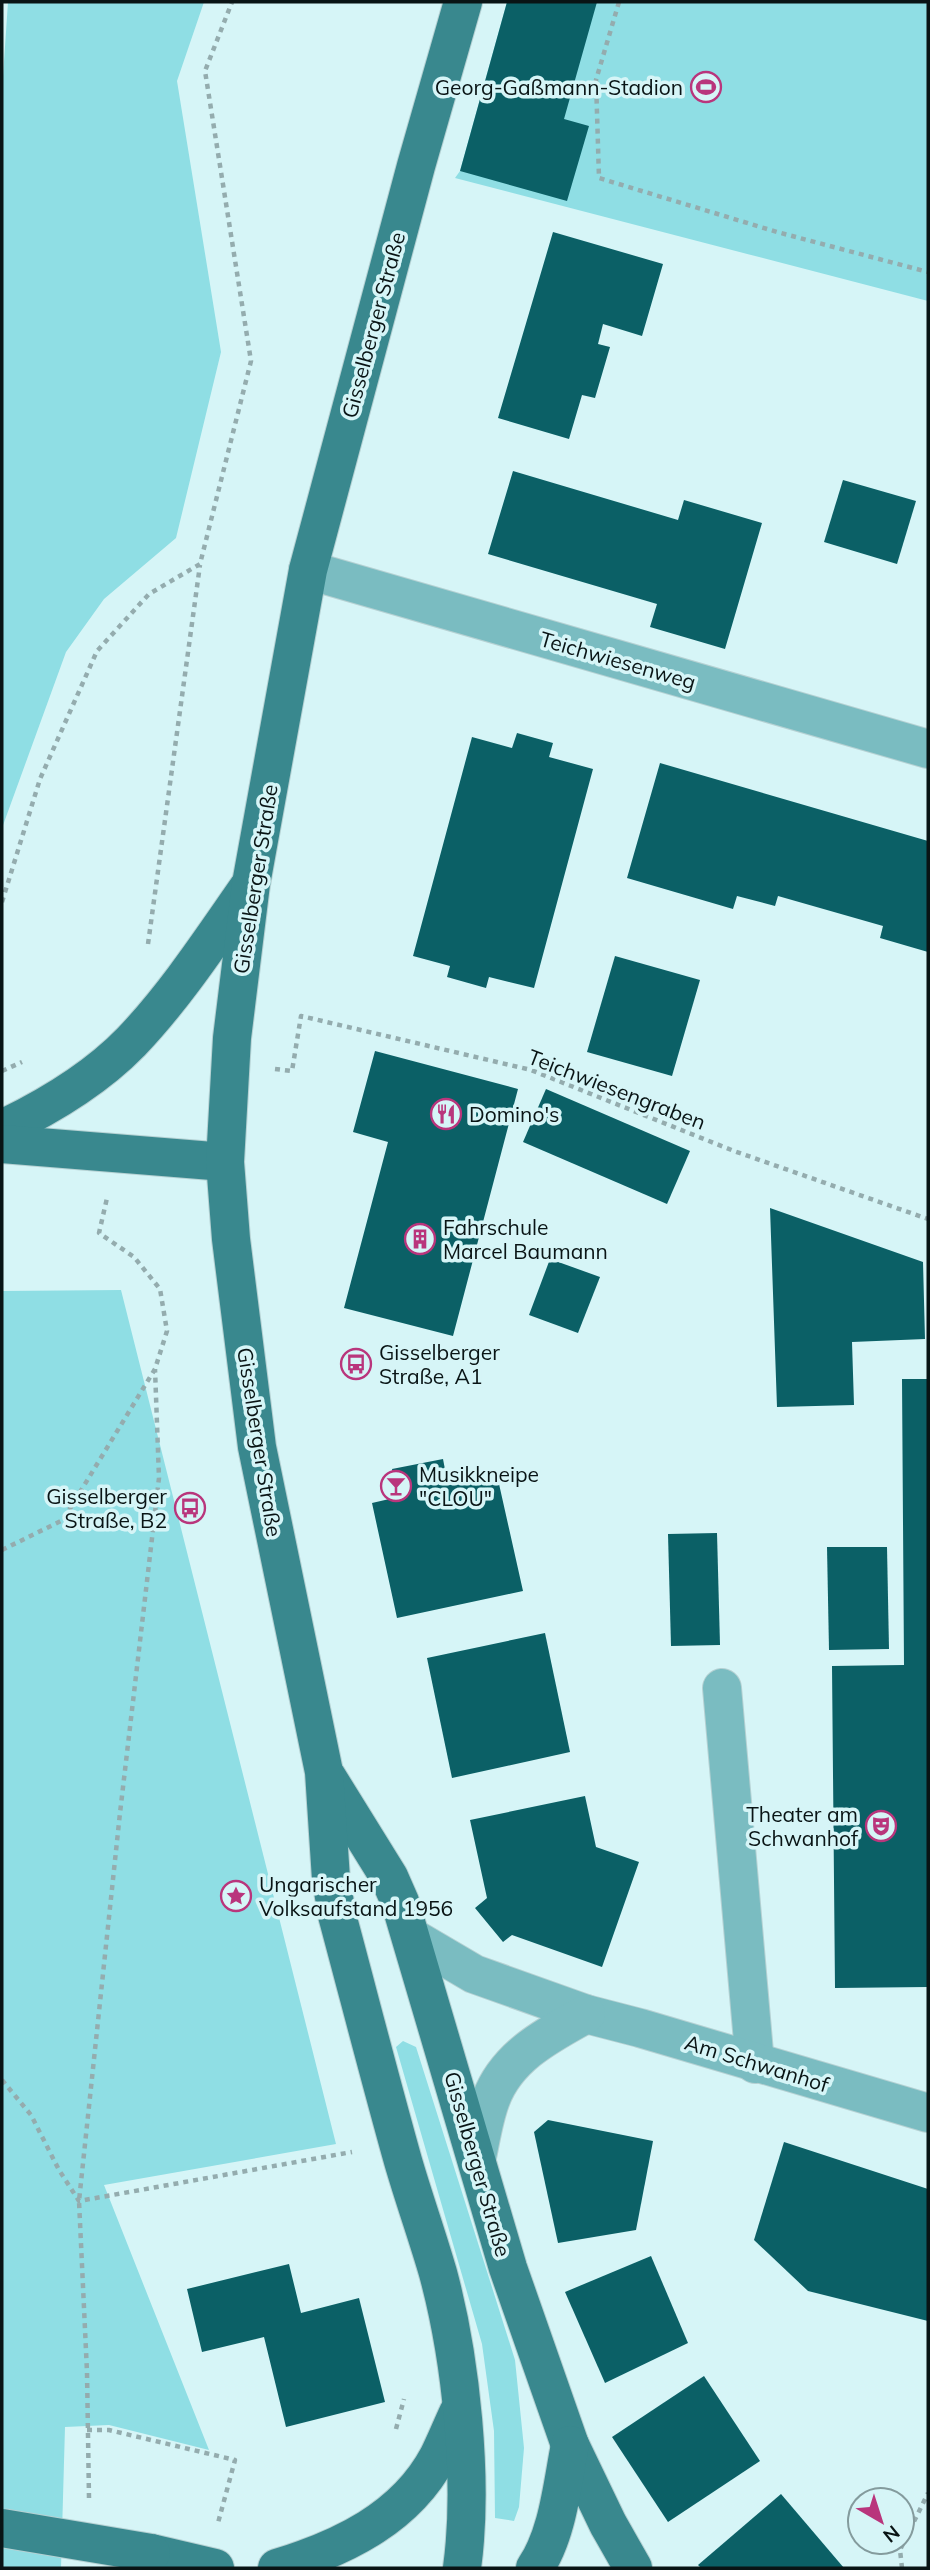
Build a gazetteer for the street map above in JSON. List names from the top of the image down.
{
  "streets": {
    "main road": ["Gisselberger Straße"],
    "street": ["Teichwiesenweg", "Am Schwanhof"],
    "path": ["Teichwiesengraben"]
  },
  "crossings": [
    ["Gisselberger Straße", "Teichwiesenweg"],
    ["Gisselberger Straße", "Am Schwanhof"]
  ],
  "places": {
    "sports": ["Georg-Gaßmann-Stadion"],
    "restaurant": ["Domino's"],
    "building": ["Fahrschule Marcel Baumann"],
    "bus stop": ["Gisselberger Straße, A1", "Gisselberger Straße, B2"],
    "bar": ["Musikkneipe \"CLOU\""],
    "theatre": ["Theater am Schwanhof"],
    "place": ["Ungarischer Volksaufstand 1956"]
  },
  "north": "bottom right"
}
